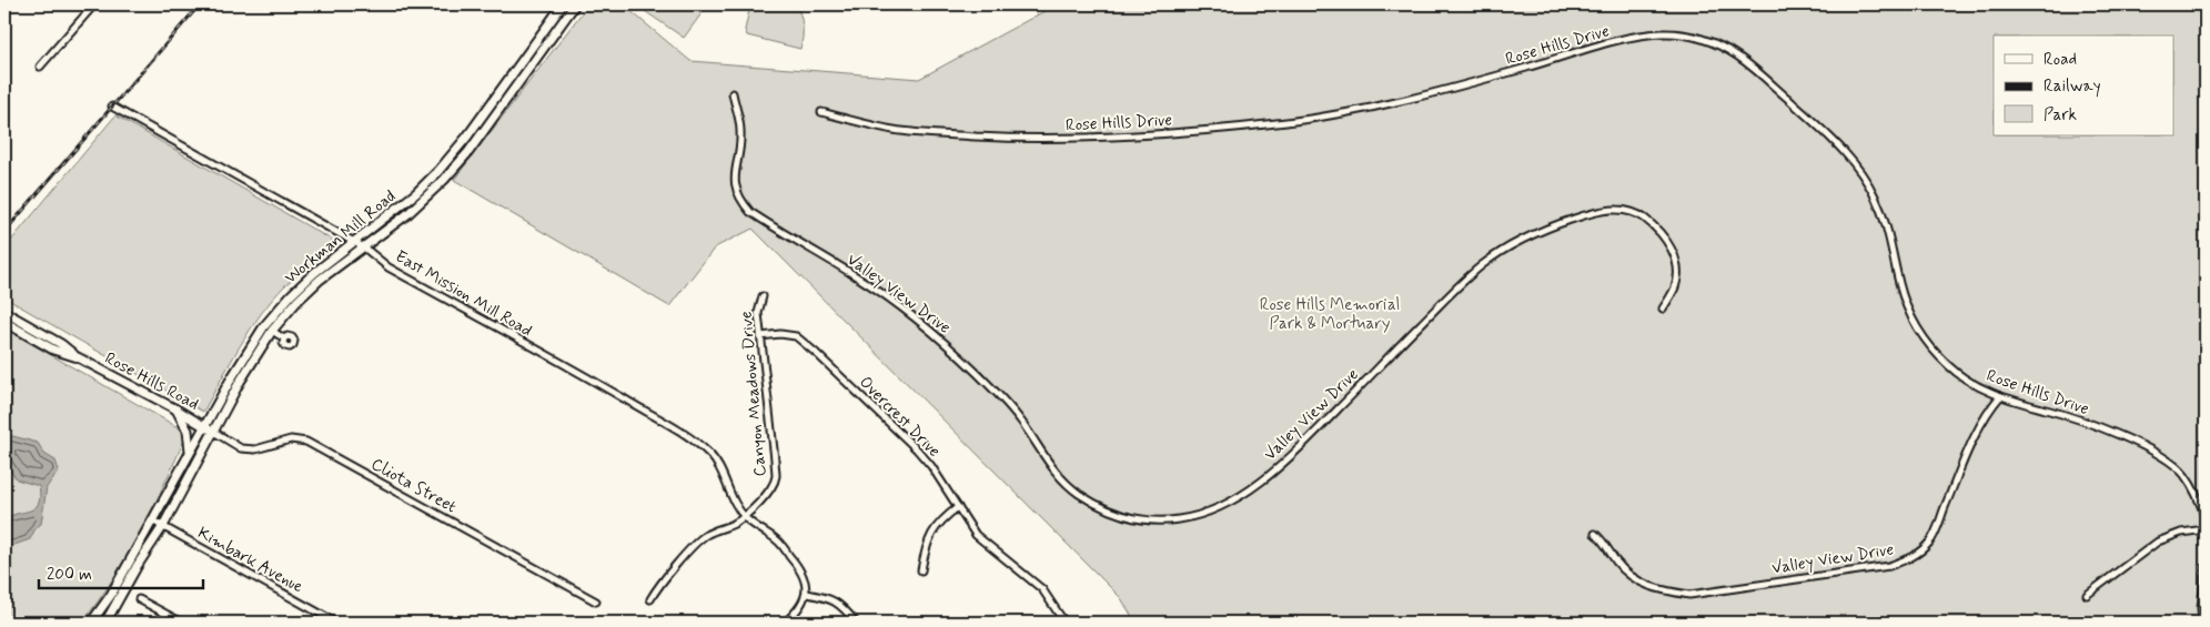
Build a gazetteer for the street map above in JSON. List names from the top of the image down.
{
  "streets": {
    "main road": ["Workman Mill Road", "Rose Hills Road"],
    "street": [
      "Rose Hills Drive",
      "East Mission Mill Road",
      "Valley View Drive",
      "Canyon Meadows Drive",
      "Overcrest Drive",
      "Cliota Street",
      "Kimbark Avenue"
    ]
  },
  "crossings": [
    ["Rose Hills Drive", "Valley View Drive"],
    ["Workman Mill Road", "East Mission Mill Road"],
    ["Workman Mill Road", "Rose Hills Road"],
    ["Workman Mill Road", "Cliota Street"],
    ["Workman Mill Road", "Kimbark Avenue"],
    ["East Mission Mill Road", "Canyon Meadows Drive"],
    ["Rose Hills Road", "Cliota Street"],
    ["Canyon Meadows Drive", "Overcrest Drive"]
  ],
  "parks": ["Rose Hills Memorial Park & Mortuary"],
  "legend": ["Road", "Railway", "Park"],
  "scale_bar": "200 m"
}
